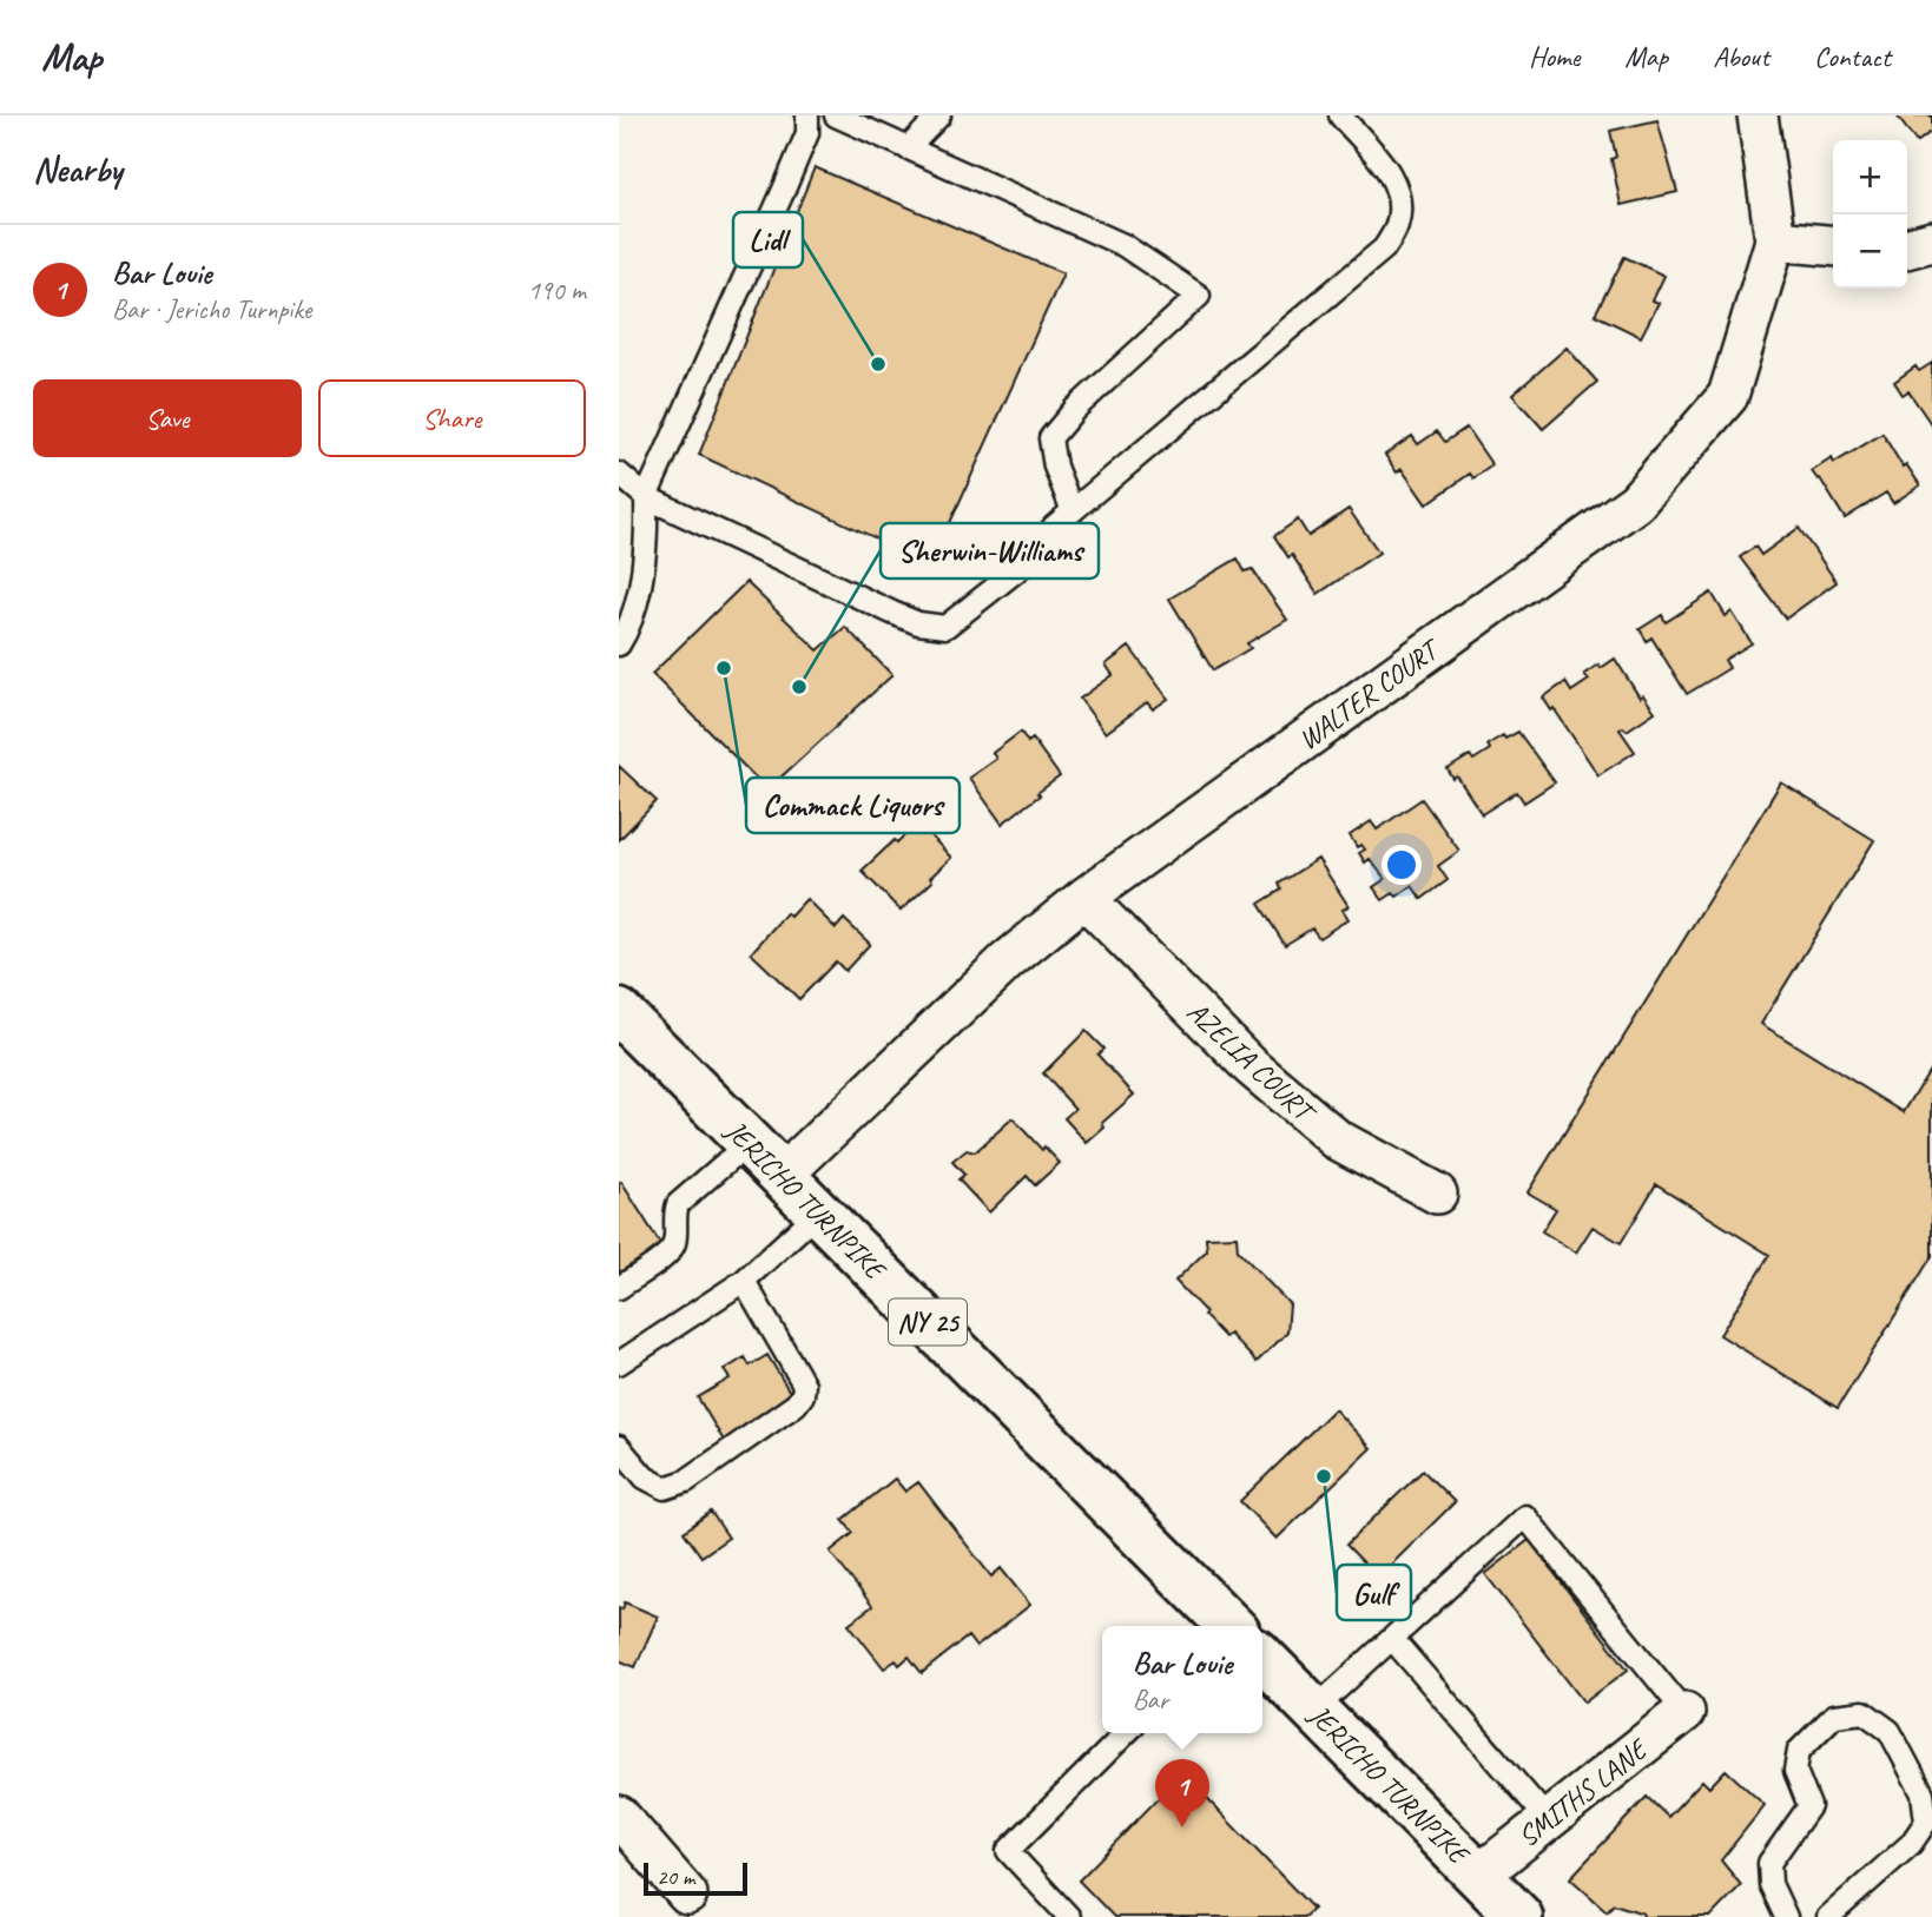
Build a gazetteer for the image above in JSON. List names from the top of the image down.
{
  "streets": {
    "main road": ["JERICHO TURNPIKE", "NY 25"],
    "street": ["WALTER COURT", "AZELIA COURT", "SMITHS LANE"]
  },
  "crossings": [
    ["WALTER COURT", "AZELIA COURT"],
    ["WALTER COURT", "JERICHO TURNPIKE"],
    ["JERICHO TURNPIKE", "SMITHS LANE"]
  ],
  "places": [
    "Lidl",
    "Commack Liquors",
    "Sherwin-Williams",
    "Gulf"
  ],
  "scale_bar": "20 m",
  "page": {
    "header": "Map",
    "nav": [
      "Home",
      "Map",
      "About",
      "Contact"
    ],
    "heading": "Nearby",
    "map_buttons": ["+", "−"],
    "list": [
      {
        "mark": "1",
        "name": "Bar Louie",
        "note": "Bar · Jericho Turnpike",
        "value": "190 m"
      }
    ],
    "buttons": ["Save", "Share"],
    "popup": ["Bar Louie", "Bar"],
    "pins": "1",
    "scale": "20 m"
  }
}
